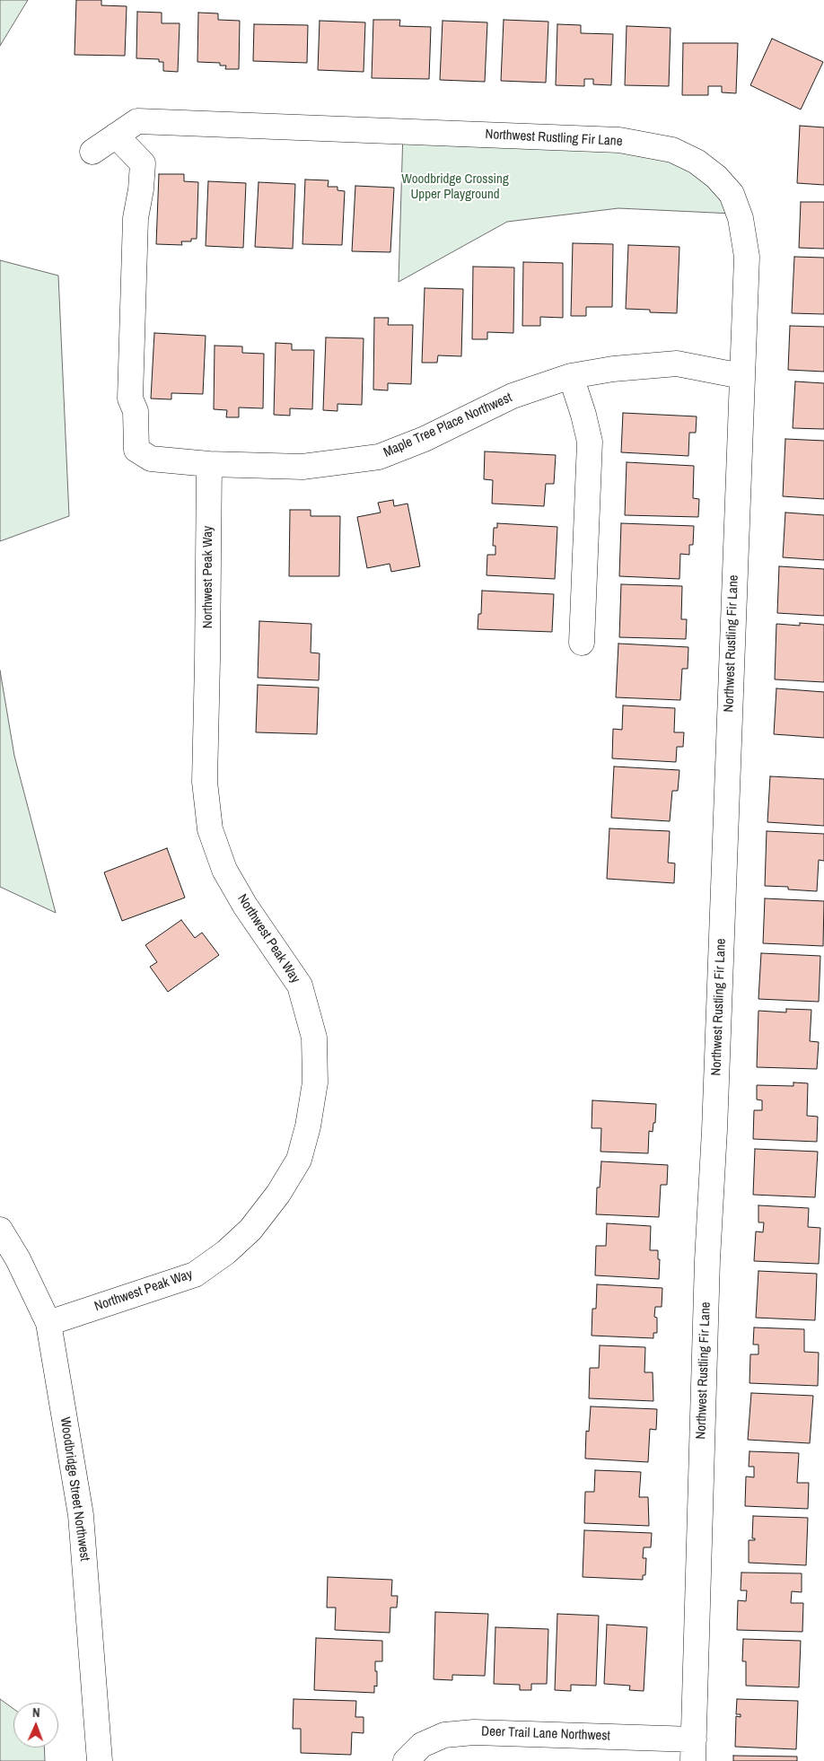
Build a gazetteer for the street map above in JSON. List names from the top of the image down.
{
  "streets": {
    "street": [
      "Northwest Rustling Fir Lane",
      "Maple Tree Place Northwest",
      "Northwest Peak Way",
      "Woodbridge Street Northwest",
      "Deer Trail Lane Northwest"
    ]
  },
  "crossings": [
    ["Northwest Rustling Fir Lane", "Maple Tree Place Northwest"],
    ["Northwest Rustling Fir Lane", "Deer Trail Lane Northwest"],
    ["Maple Tree Place Northwest", "Northwest Peak Way"],
    ["Northwest Peak Way", "Woodbridge Street Northwest"]
  ],
  "parks": ["Woodbridge Crossing Upper Playground"],
  "north": "top"
}
